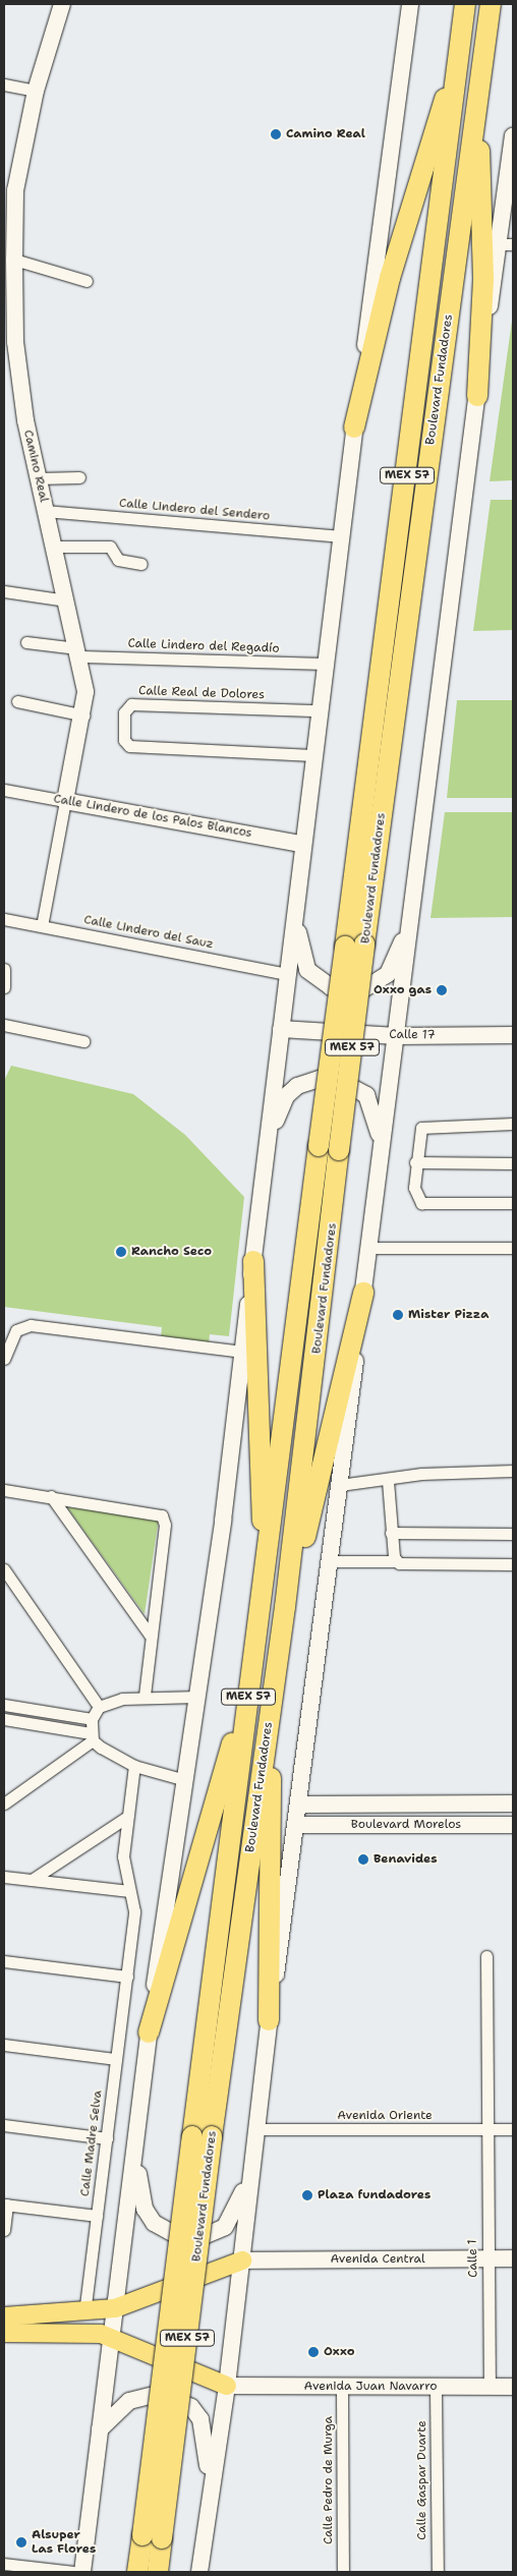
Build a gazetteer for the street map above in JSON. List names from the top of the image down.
{
  "streets": {
    "highway": ["Boulevard Fundadores", "MEX 57"],
    "main road": [
      "Camino Real",
      "Calle Lindero de los Palos Blancos",
      "Calle 17",
      "Boulevard Morelos",
      "Avenida Central",
      "Avenida Juan Navarro"
    ],
    "street": [
      "Calle Lindero del Sendero",
      "Calle Lindero del Regadío",
      "Calle Real de Dolores",
      "Calle Lindero del Sauz",
      "Avenida Oriente",
      "Calle Madre Selva",
      "Calle 1",
      "Calle Pedro de Murga",
      "Calle Gaspar Duarte"
    ]
  },
  "crossings": [
    ["Camino Real", "Calle Lindero del Sendero"],
    ["Camino Real", "Calle Lindero del Regadío"],
    ["Camino Real", "Calle Lindero de los Palos Blancos"],
    ["Camino Real", "Calle Lindero del Sauz"],
    ["Avenida Oriente", "Calle 1"],
    ["Calle 1", "Avenida Central"],
    ["Calle 1", "Avenida Juan Navarro"],
    ["Avenida Juan Navarro", "Calle Pedro de Murga"],
    ["Avenida Juan Navarro", "Calle Gaspar Duarte"]
  ],
  "places": [
    "Camino Real",
    "Oxxo gas",
    "Rancho Seco",
    "Mister Pizza",
    "Benavides",
    "Plaza fundadores",
    "Oxxo",
    "Alsuper Las Flores"
  ]
}
